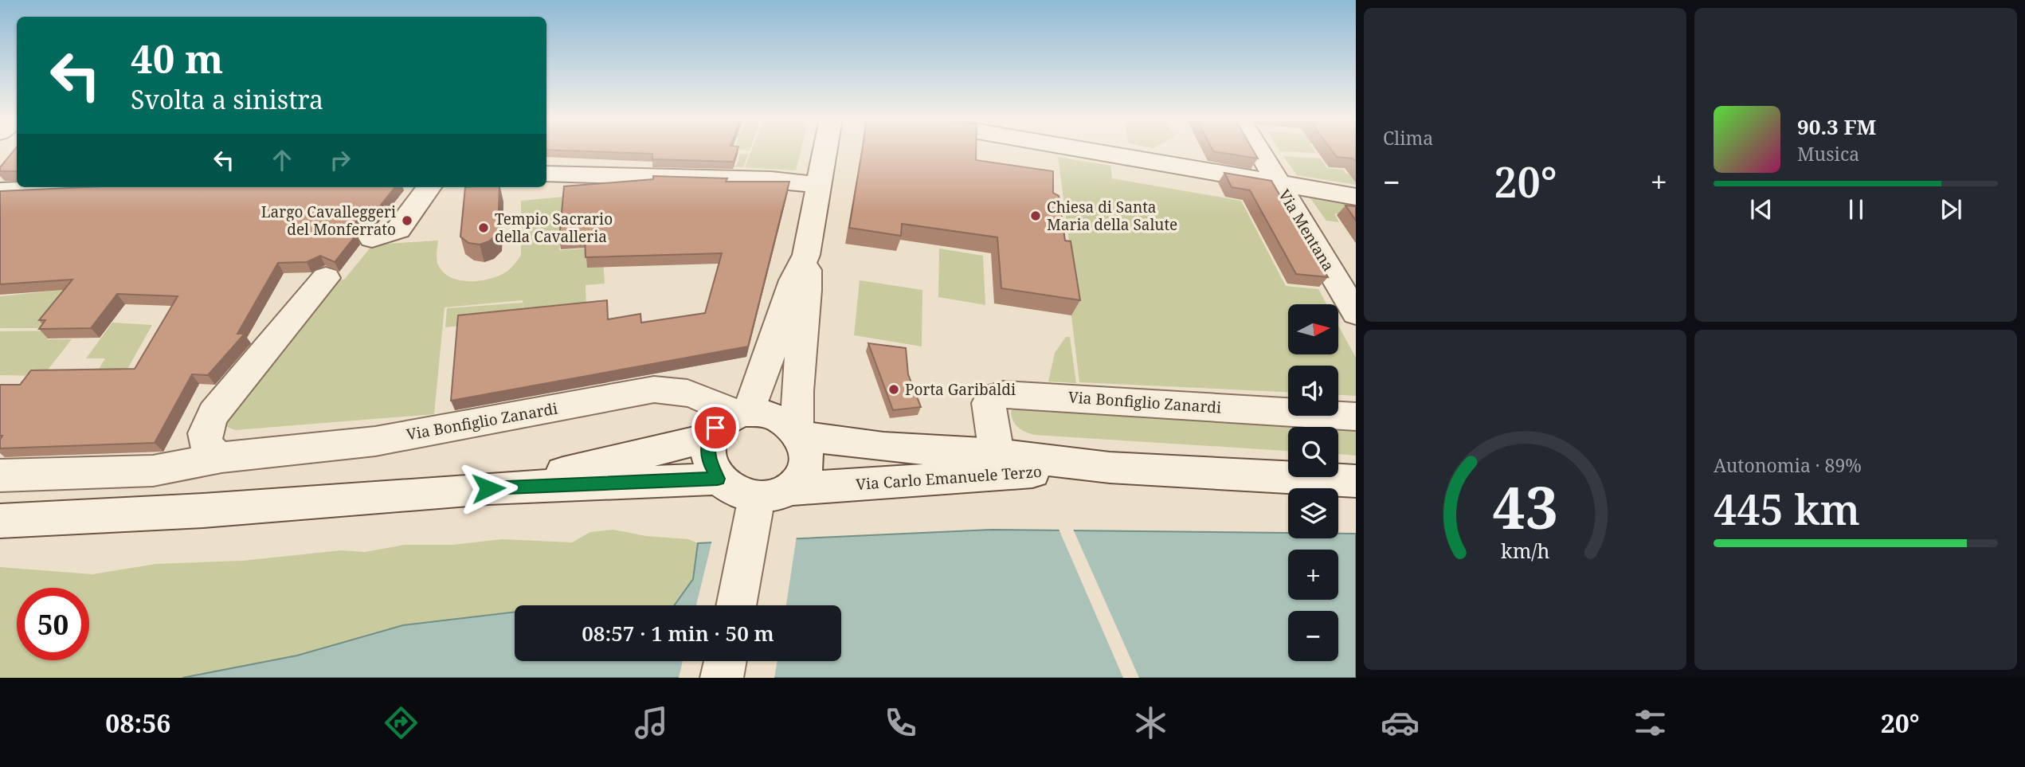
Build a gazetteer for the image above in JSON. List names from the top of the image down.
{
  "streets": {
    "street": ["Via Mentana", "Via Bonfiglio Zanardi", "Via Carlo Emanuele Terzo"]
  },
  "crossings": [
    ["Via Bonfiglio Zanardi", "Via Carlo Emanuele Terzo"]
  ],
  "places": [
    "Chiesa di Santa Maria della Salute",
    "Largo Cavalleggeri del Monferrato",
    "Tempio Sacrario della Cavalleria",
    "Porta Garibaldi"
  ],
  "north": "right",
  "page": {
    "tile": [
      "Clima",
      ["Autonomia · 89%", "445 km"]
    ],
    "turn": ["40 m", "Svolta a sinistra"],
    "song": ["90.3 FM", "Musica"],
    "heat": ["−", "20°", "+"],
    "map_buttons": ["+", "−"],
    "limit": "50",
    "trip": "08:57 · 1 min · 50 m",
    "tabs": ["08:56", "20°"],
    "gauge": ["43", "km/h"]
  }
}
